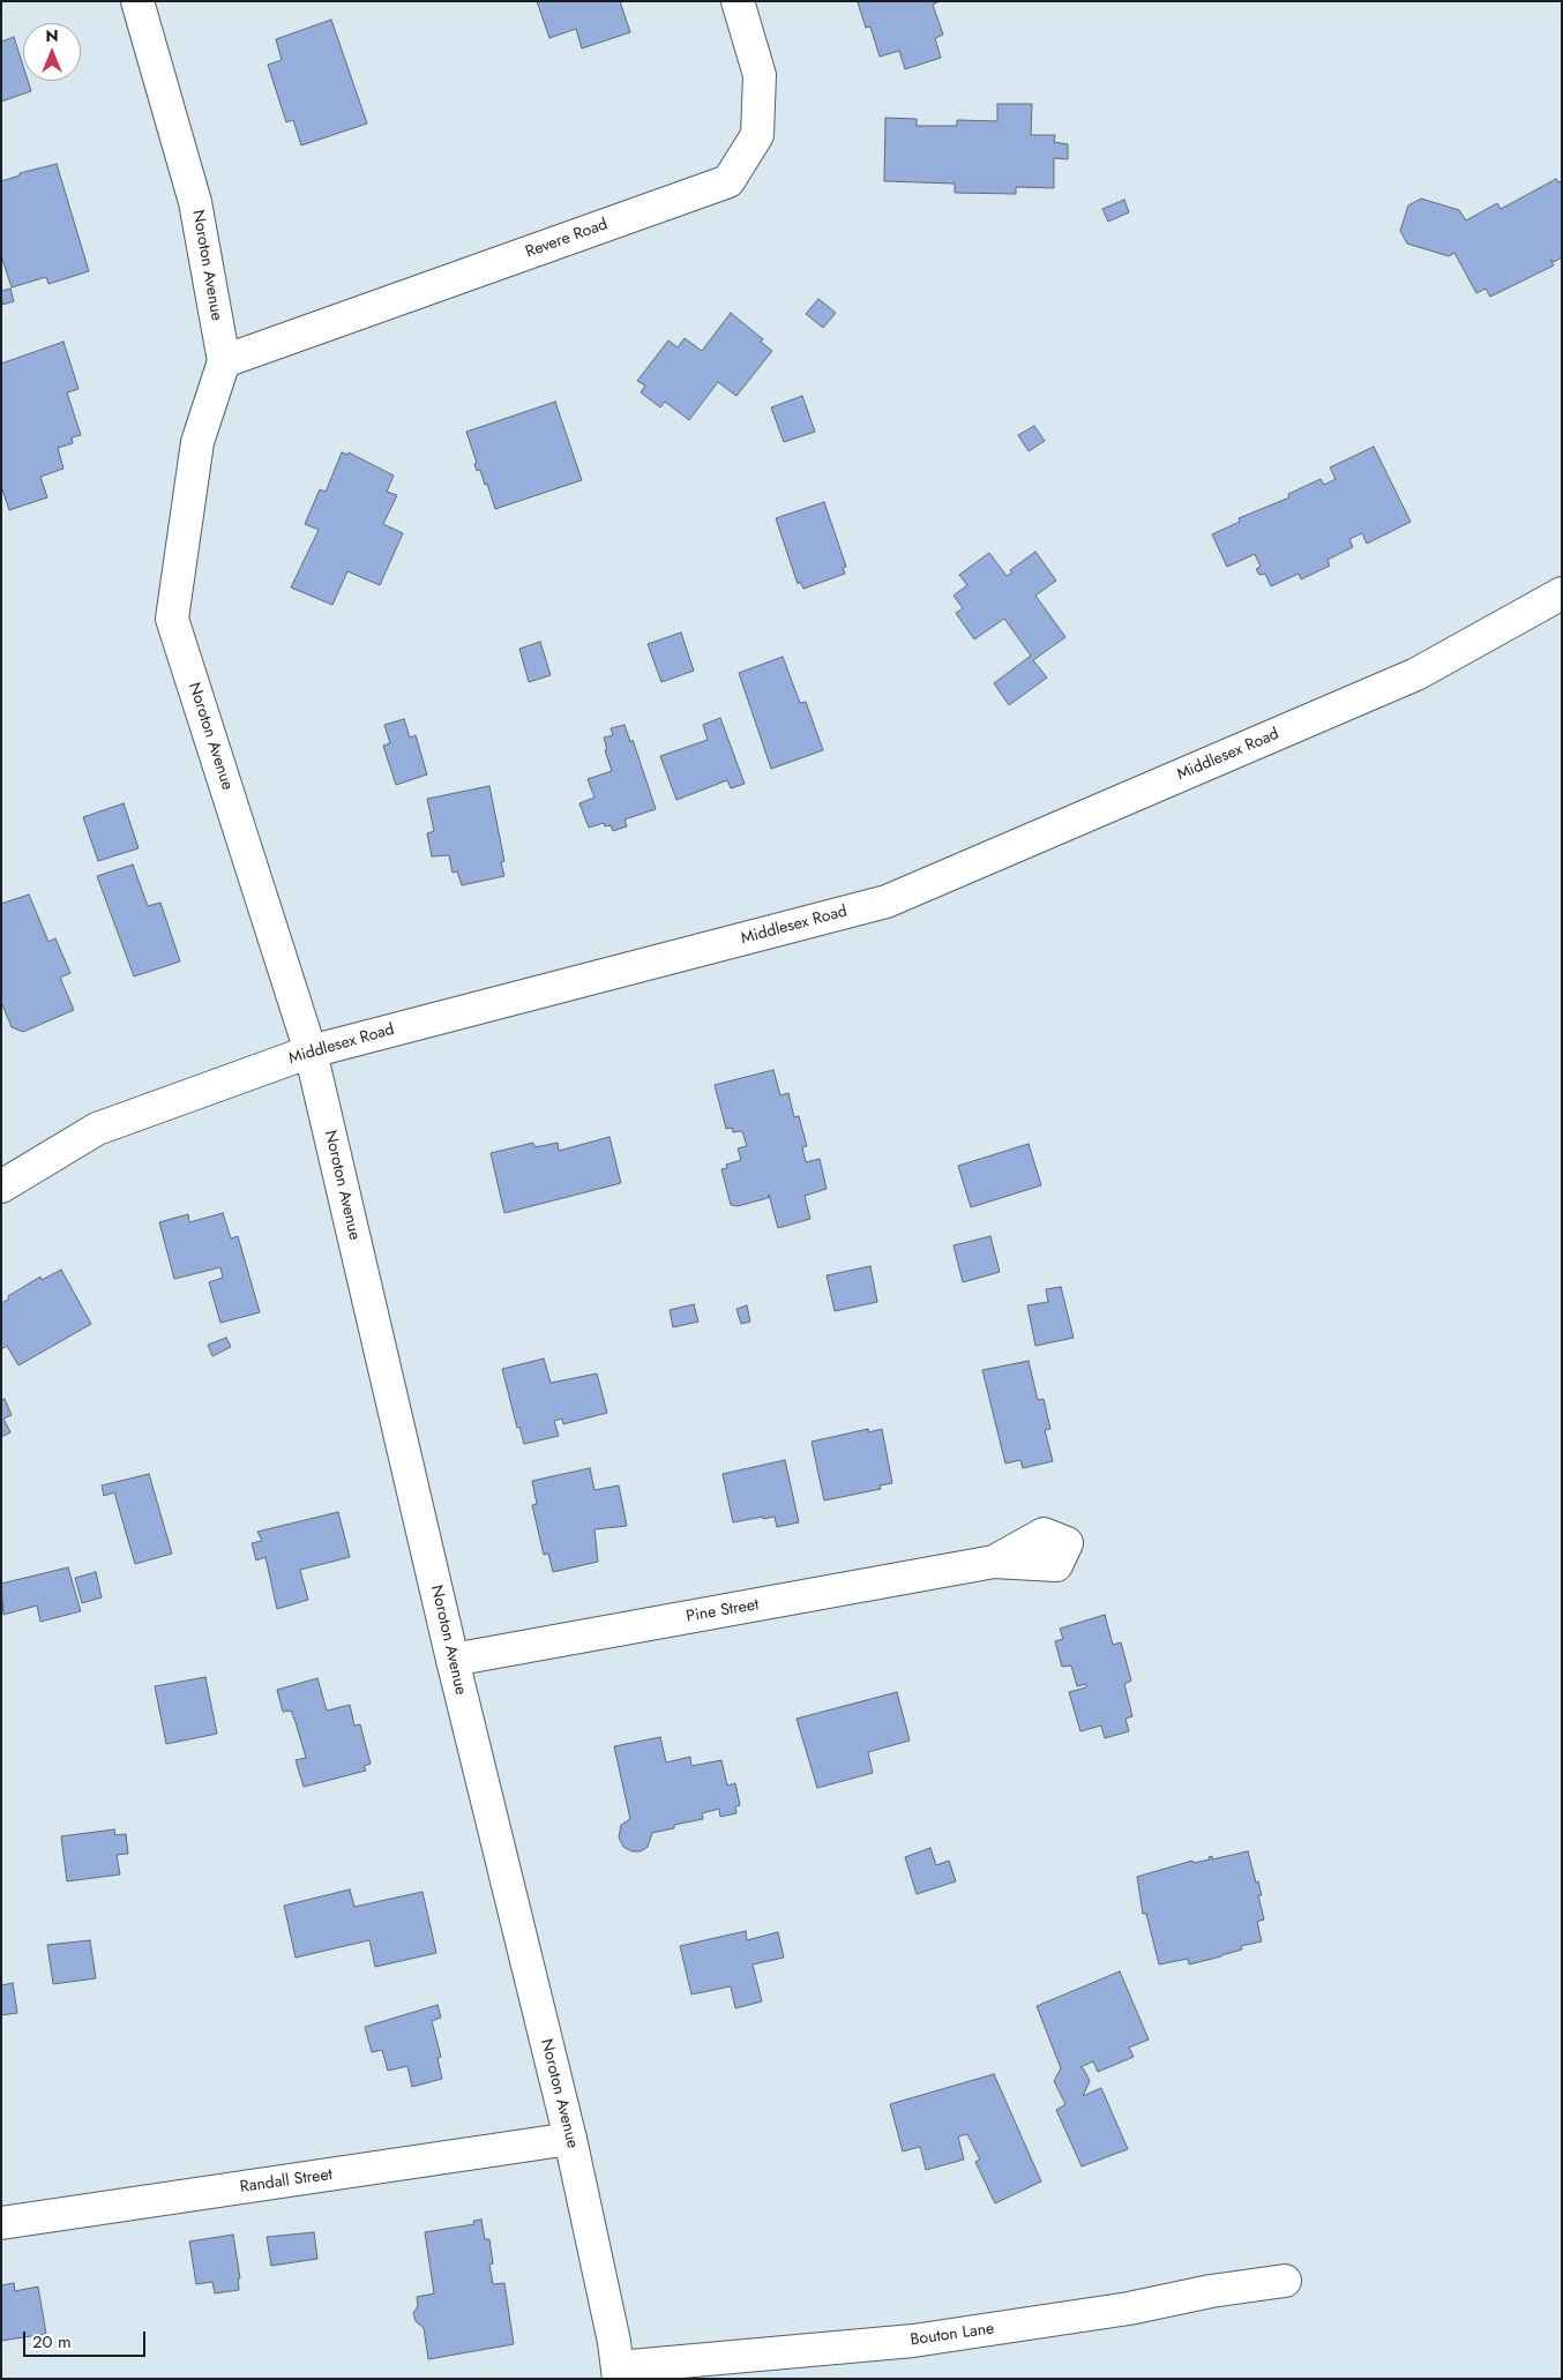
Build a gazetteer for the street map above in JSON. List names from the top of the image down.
{
  "streets": {
    "street": [
      "Revere Road",
      "Noroton Avenue",
      "Middlesex Road",
      "Pine Street",
      "Randall Street",
      "Bouton Lane"
    ]
  },
  "crossings": [
    ["Revere Road", "Noroton Avenue"],
    ["Noroton Avenue", "Middlesex Road"],
    ["Noroton Avenue", "Pine Street"],
    ["Noroton Avenue", "Randall Street"],
    ["Noroton Avenue", "Bouton Lane"]
  ],
  "scale_bar": "20 m",
  "north": "top"
}
